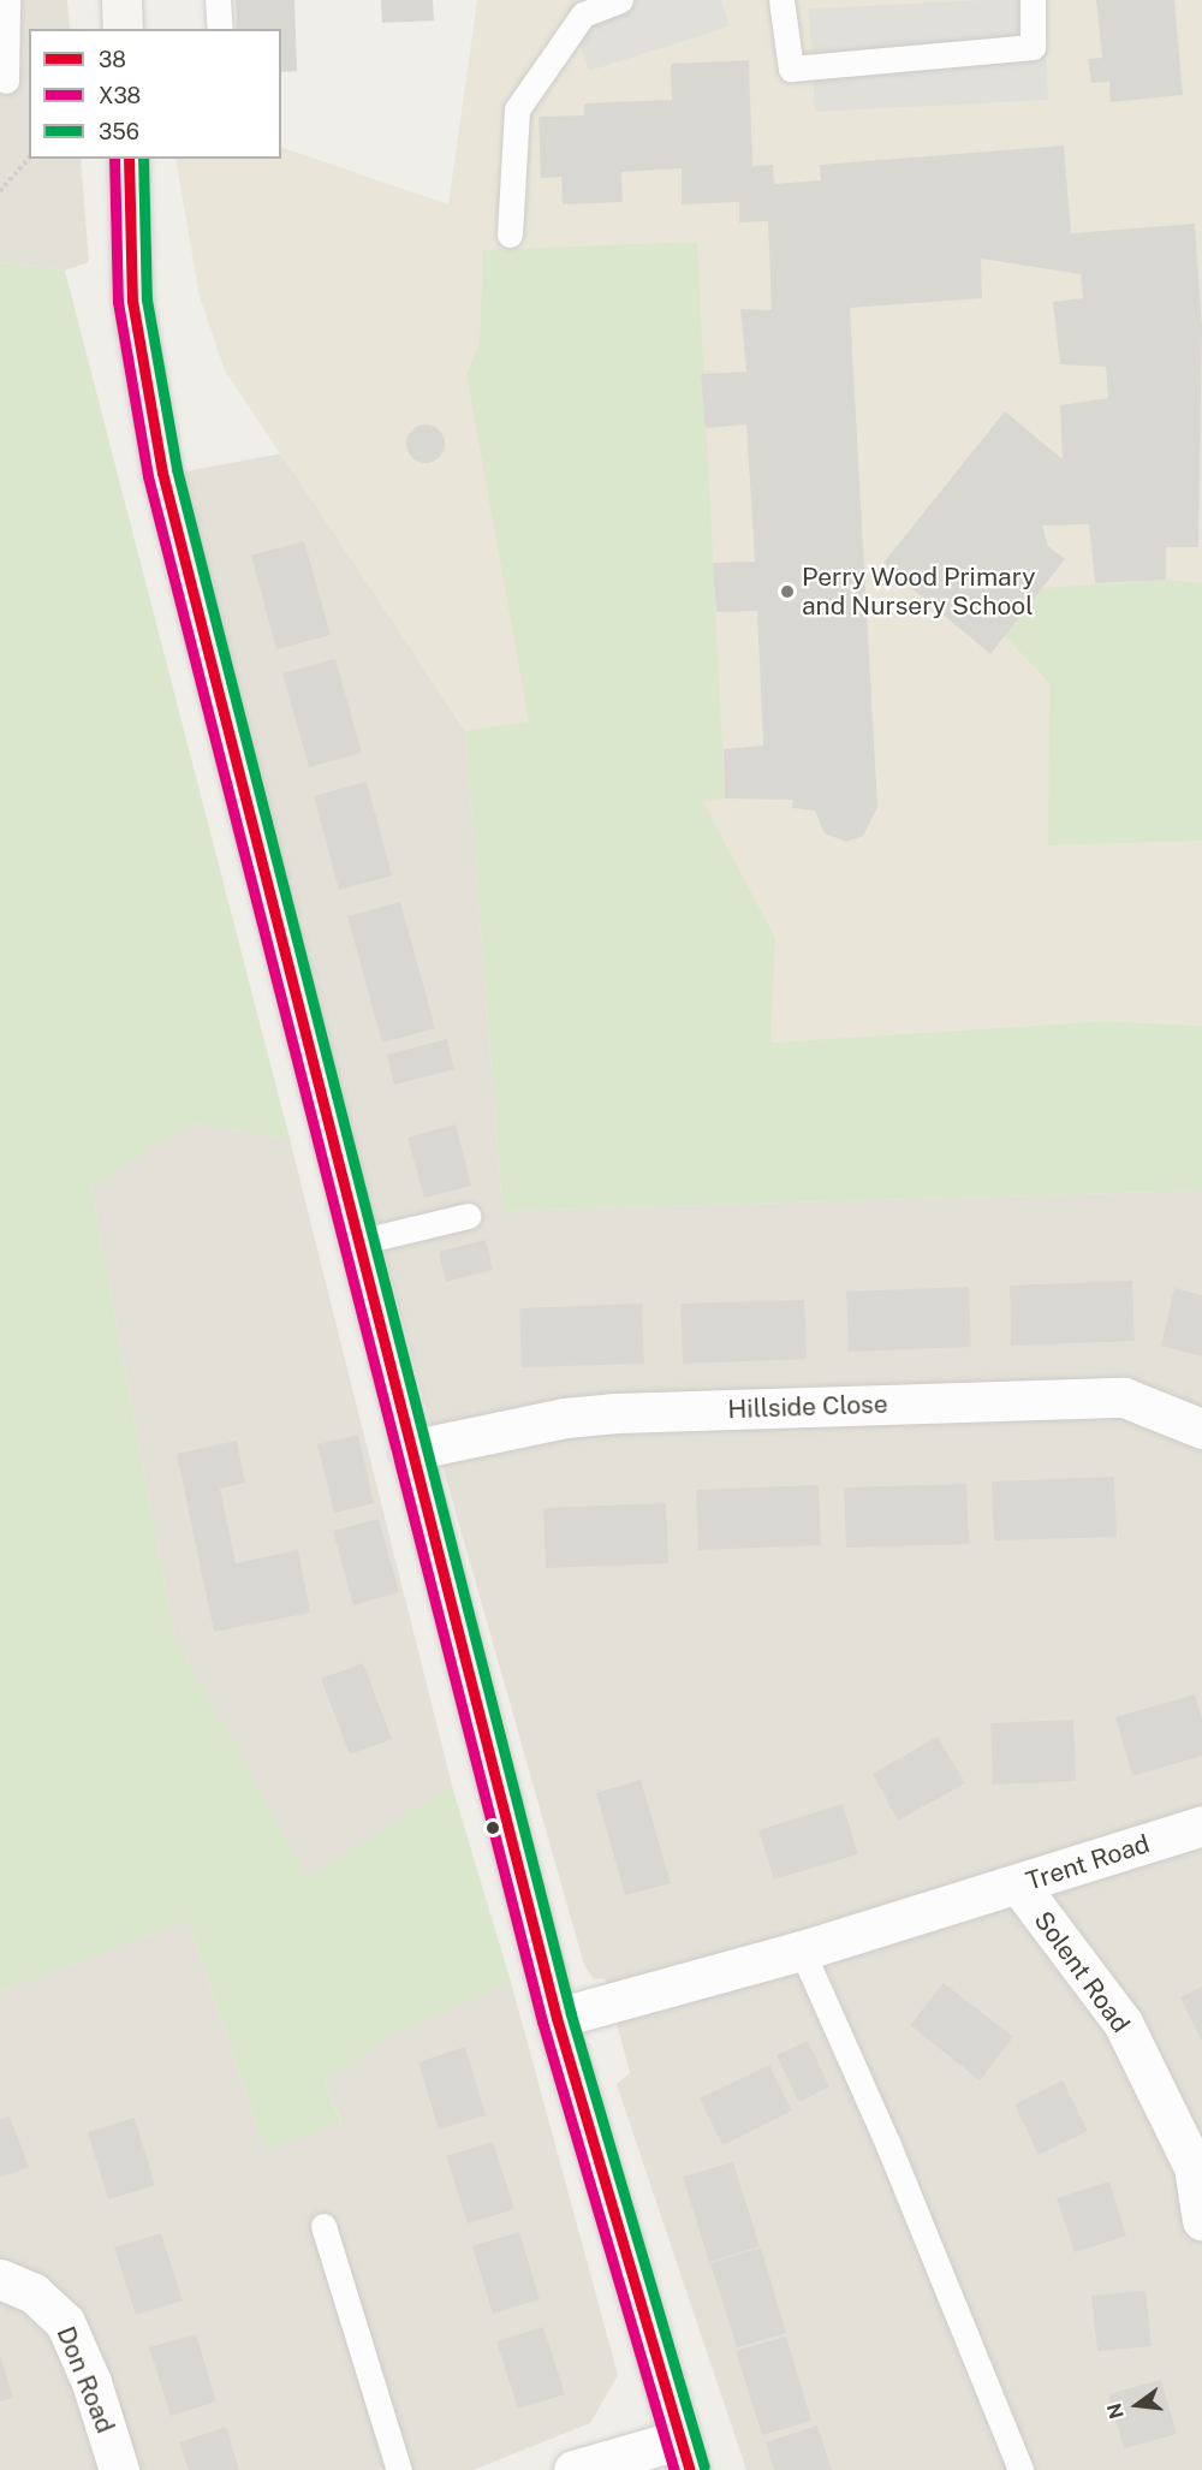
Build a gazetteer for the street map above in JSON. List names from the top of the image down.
{
  "streets": {
    "street": [
      "Hillside Close",
      "Trent Road",
      "Solent Road",
      "Don Road"
    ]
  },
  "crossings": [
    ["Trent Road", "Solent Road"]
  ],
  "places": ["Perry Wood Primary and Nursery School"],
  "lines": ["transit line 38", "transit line X38", "transit line 356"],
  "legend": ["38", "X38", "356"],
  "north": "left"
}
